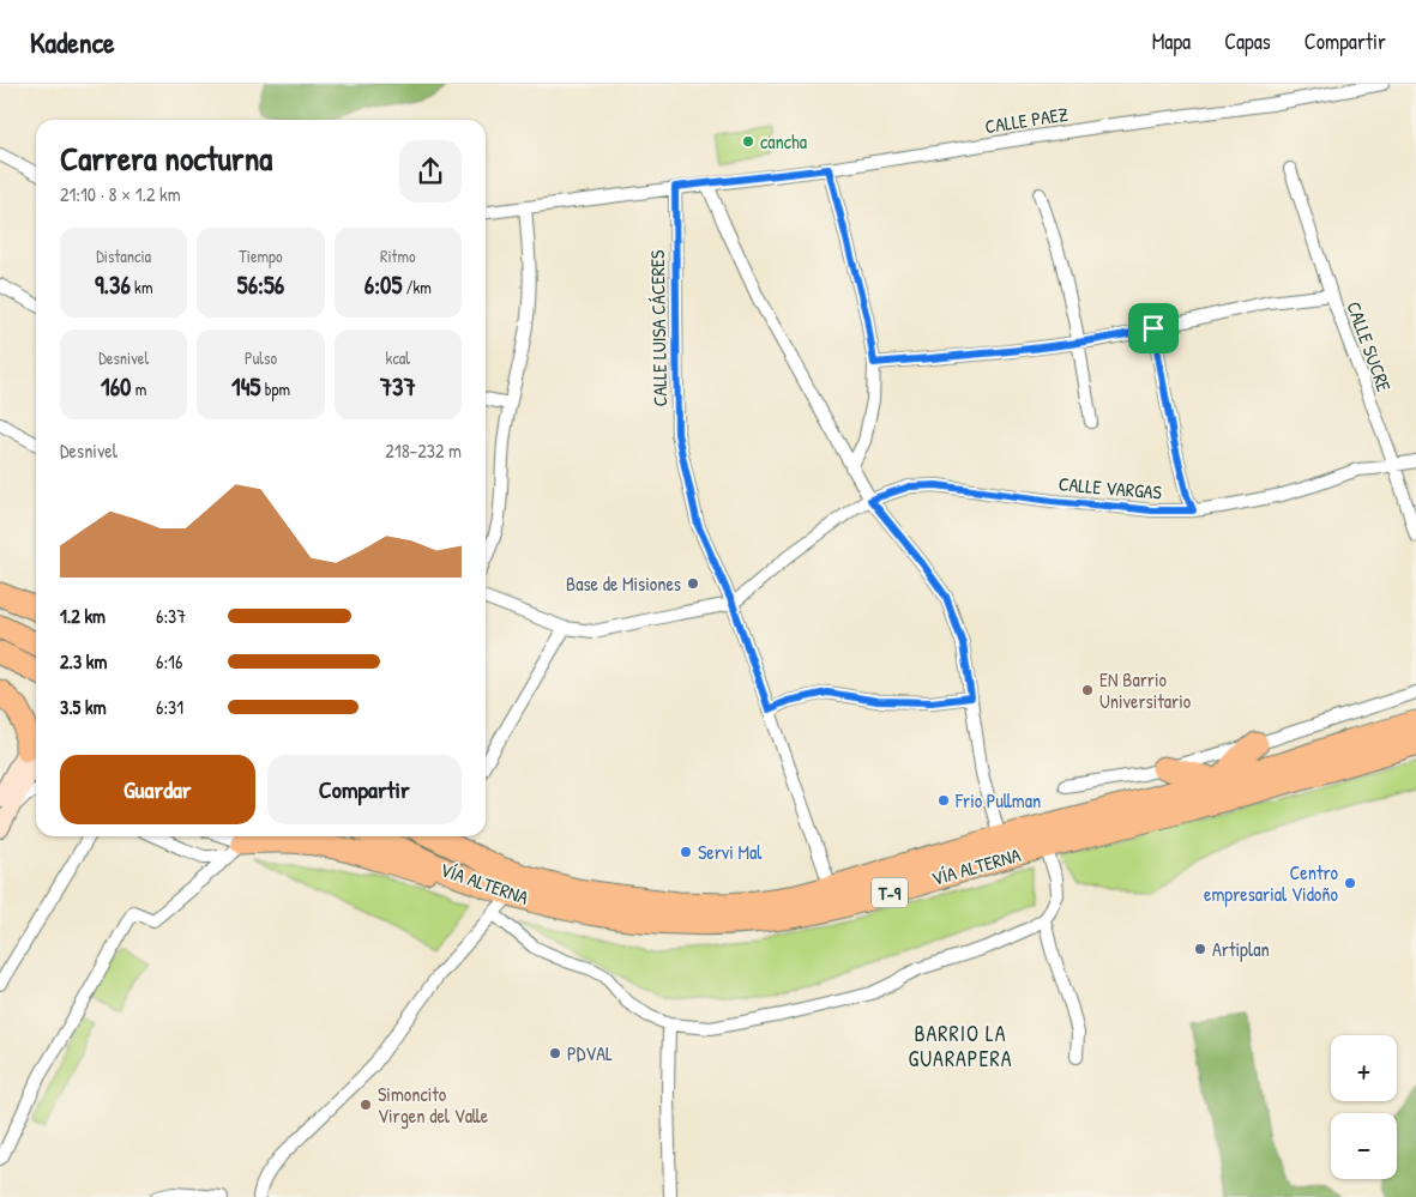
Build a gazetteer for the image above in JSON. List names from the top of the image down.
{
  "streets": {
    "highway": ["VÍA ALTERNA", "T-9"],
    "street": [
      "CALLE PAEZ",
      "CALLE LUISA CÁCERES",
      "CALLE SUCRE",
      "CALLE VARGAS"
    ]
  },
  "crossings": [
    ["CALLE PAEZ", "CALLE LUISA CÁCERES"],
    ["CALLE LUISA CÁCERES", "CALLE VARGAS"],
    ["CALLE LUISA CÁCERES", "VÍA ALTERNA"],
    ["CALLE SUCRE", "CALLE VARGAS"],
    ["VÍA ALTERNA", "T-9"]
  ],
  "districts": ["BARRIO LA GUARAPERA"],
  "places": [
    "cancha",
    "Base de Misiones",
    "EN Barrio Universitario",
    "Frio Pullman",
    "Servi Mal",
    "Centro empresarial Vidoño",
    "Artiplan",
    "PDVAL",
    "Simoncito Virgen del Valle"
  ],
  "page": {
    "header": "Kadence",
    "nav": ["Mapa", "Capas", "Compartir"],
    "heading": ["Carrera nocturna", "21:10 · 8 × 1.2 km"],
    "stats": [
      ["Distancia", "9.36 km"],
      ["Tiempo", "56:56"],
      ["Ritmo", "6:05 /km"],
      ["Desnivel", "160 m"],
      ["Pulso", "145 bpm"],
      ["kcal", "737"]
    ],
    "chart": ["Desnivel", "218–232 m"],
    "list": [
      {
        "name": "1.2 km",
        "note": "6:37"
      },
      {
        "name": "2.3 km",
        "note": "6:16"
      },
      {
        "name": "3.5 km",
        "note": "6:31"
      }
    ],
    "buttons": ["Guardar", "Compartir"],
    "map_buttons": ["+", "−"]
  }
}
